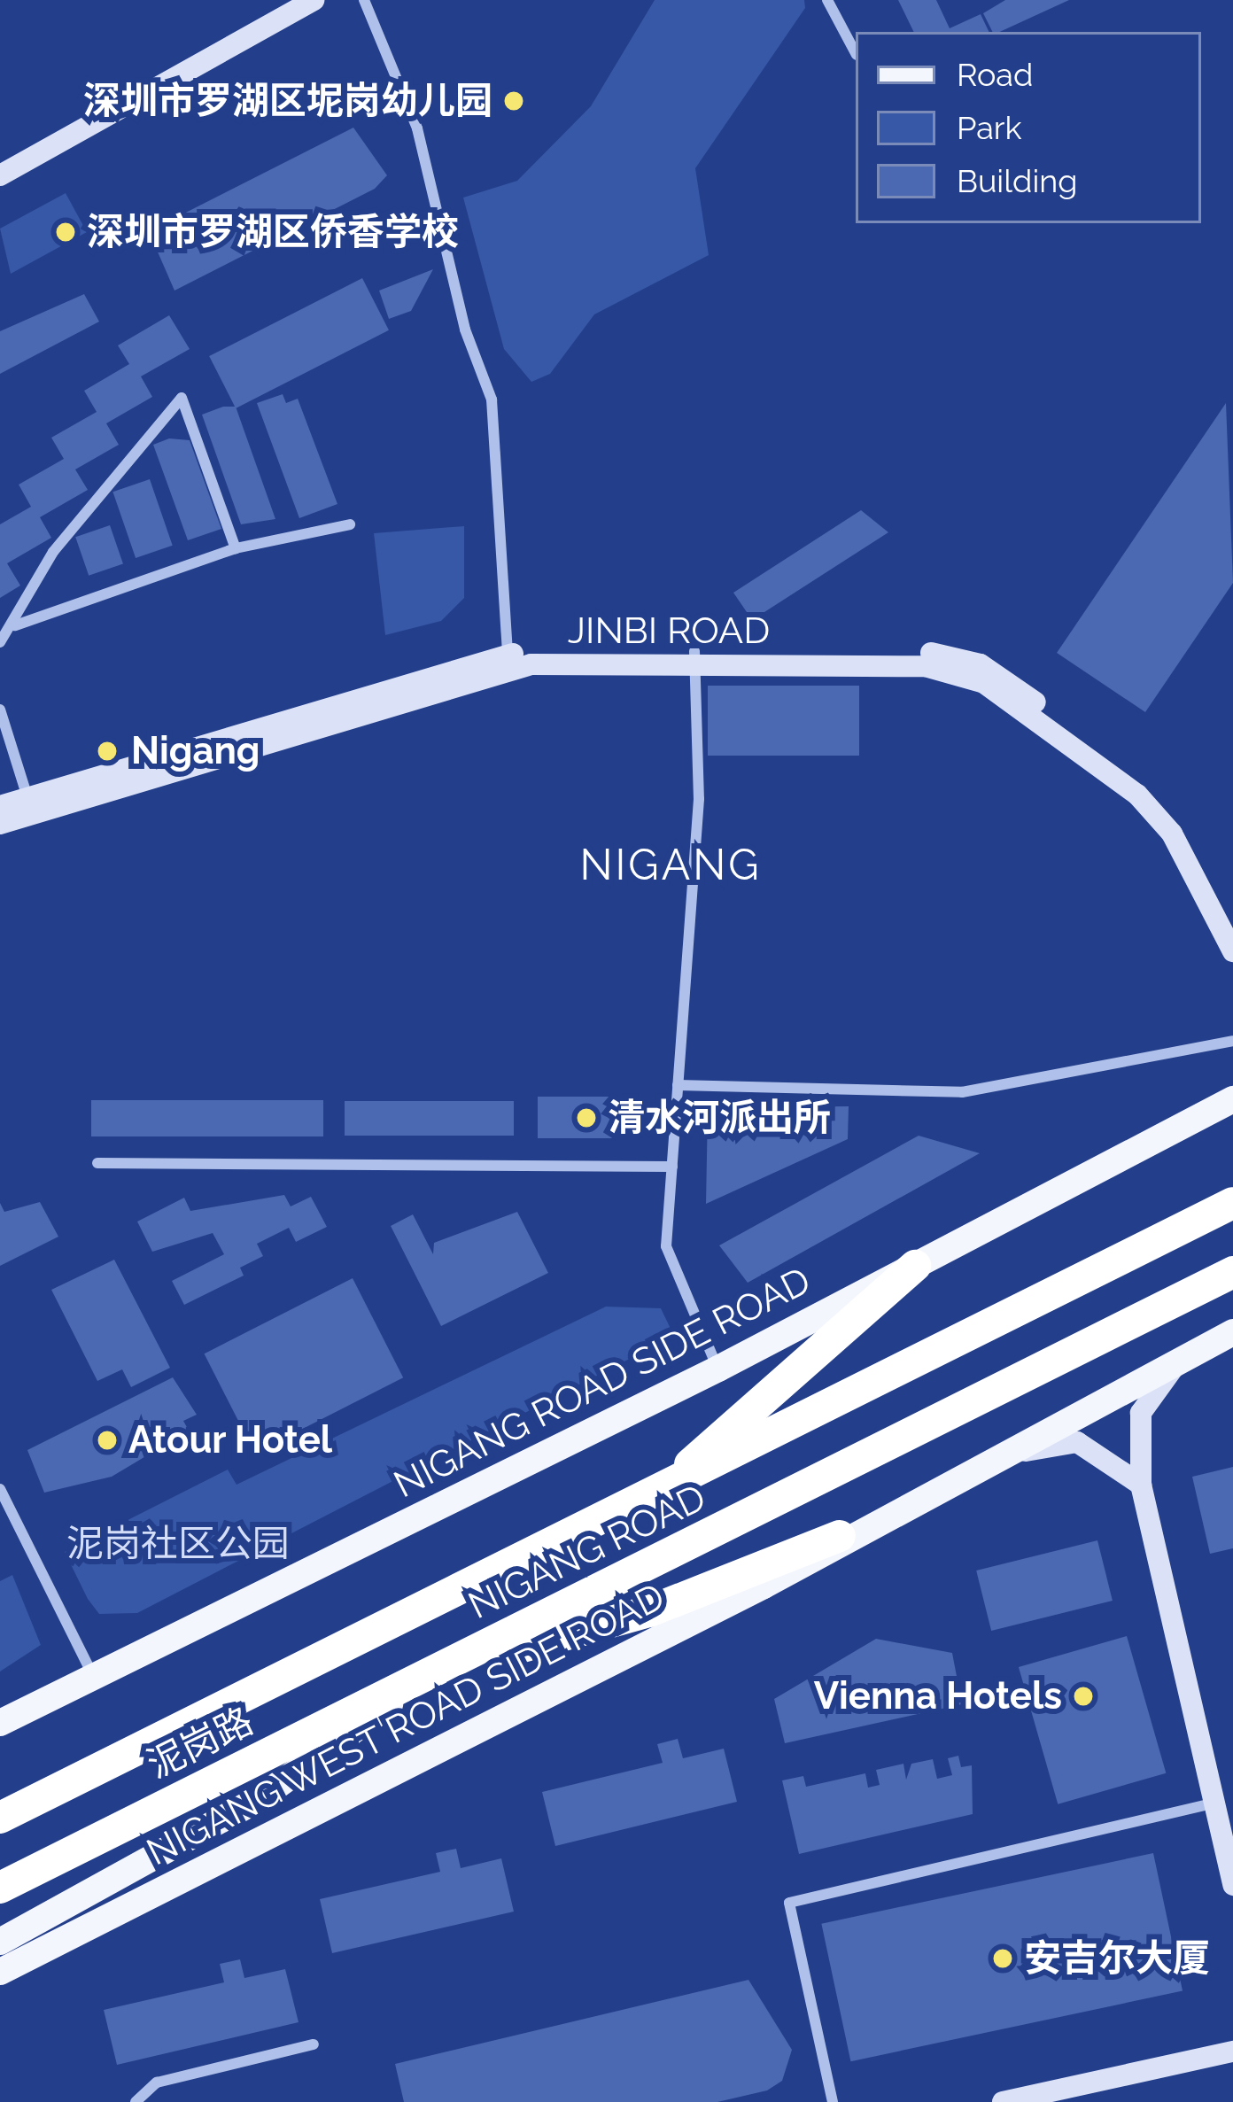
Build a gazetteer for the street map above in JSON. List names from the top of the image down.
{
  "streets": {
    "highway": ["NIGANG ROAD", "泥岗路"],
    "main road": ["NIGANG ROAD SIDE ROAD", "NIGANG WEST ROAD SIDE ROAD"],
    "street": ["JINBI ROAD"]
  },
  "crossings": [
    ["NIGANG ROAD", "泥岗路"]
  ],
  "districts": ["NIGANG"],
  "parks": ["泥岗社区公园"],
  "places": [
    "深圳市罗湖区坭岗幼儿园",
    "深圳市罗湖区侨香学校",
    "Nigang",
    "清水河派出所",
    "Atour Hotel",
    "Vienna Hotels",
    "安吉尔大厦"
  ],
  "legend": ["Road", "Park", "Building"]
}
